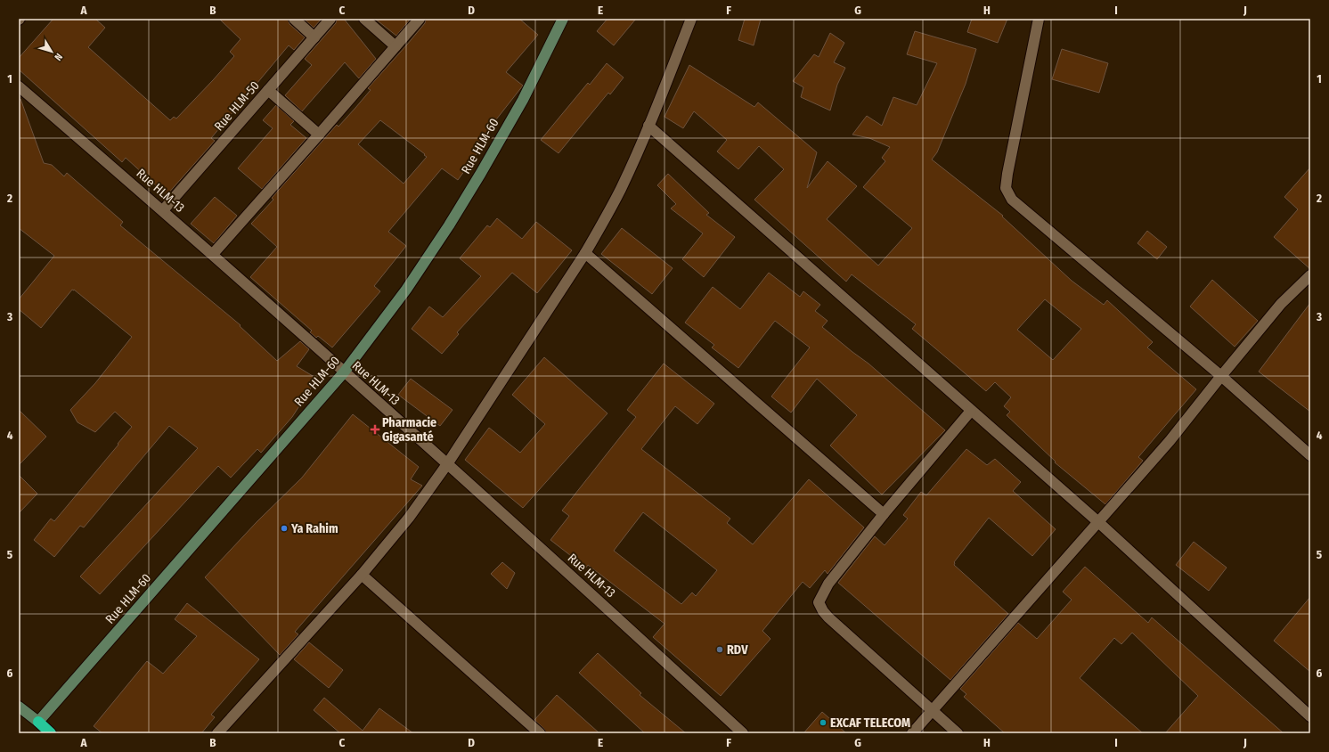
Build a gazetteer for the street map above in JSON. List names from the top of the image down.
{
  "streets": {
    "street": ["Rue HLM-50", "Rue HLM-60", "Rue HLM-13"]
  },
  "crossings": [
    ["Rue HLM-50", "Rue HLM-13"],
    ["Rue HLM-60", "Rue HLM-13"]
  ],
  "places": {
    "health": ["Pharmacie Gigasanté"],
    "other": ["Ya Rahim", "RDV", "EXCAF TELECOM"]
  },
  "north": "bottom right",
  "grid": {
    "columns": [
      "A",
      "B",
      "C",
      "D",
      "E",
      "F",
      "G",
      "H",
      "I",
      "J"
    ],
    "rows": [
      "1",
      "2",
      "3",
      "4",
      "5",
      "6"
    ]
  }
}
